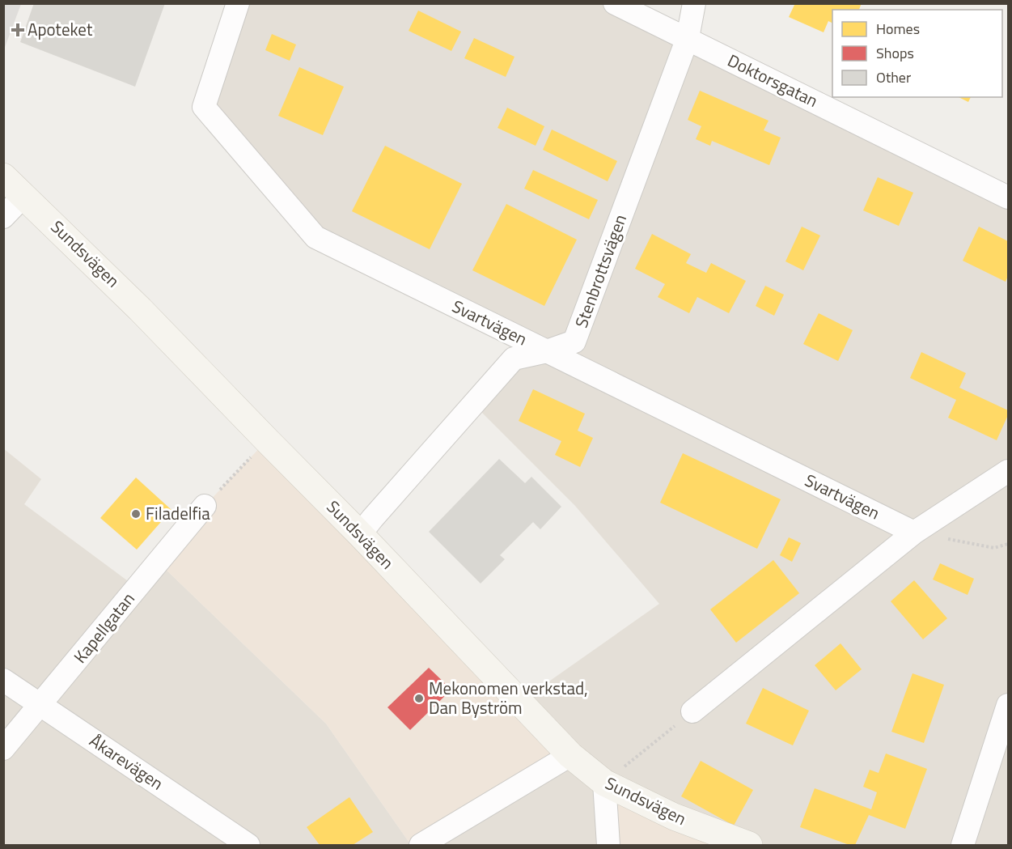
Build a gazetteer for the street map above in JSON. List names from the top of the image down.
{
  "streets": {
    "street": [
      "Doktorsgatan",
      "Sundsvägen",
      "Stenbrottsvägen",
      "Svartvägen",
      "Kapellgatan",
      "Åkarevägen"
    ]
  },
  "crossings": [
    ["Doktorsgatan", "Stenbrottsvägen"],
    ["Sundsvägen", "Stenbrottsvägen"],
    ["Stenbrottsvägen", "Svartvägen"],
    ["Kapellgatan", "Åkarevägen"]
  ],
  "places": {
    "health": ["Apoteket"],
    "other": ["Filadelfia", "Mekonomen verkstad, Dan Byström"]
  },
  "legend": ["Homes", "Shops", "Other"]
}
